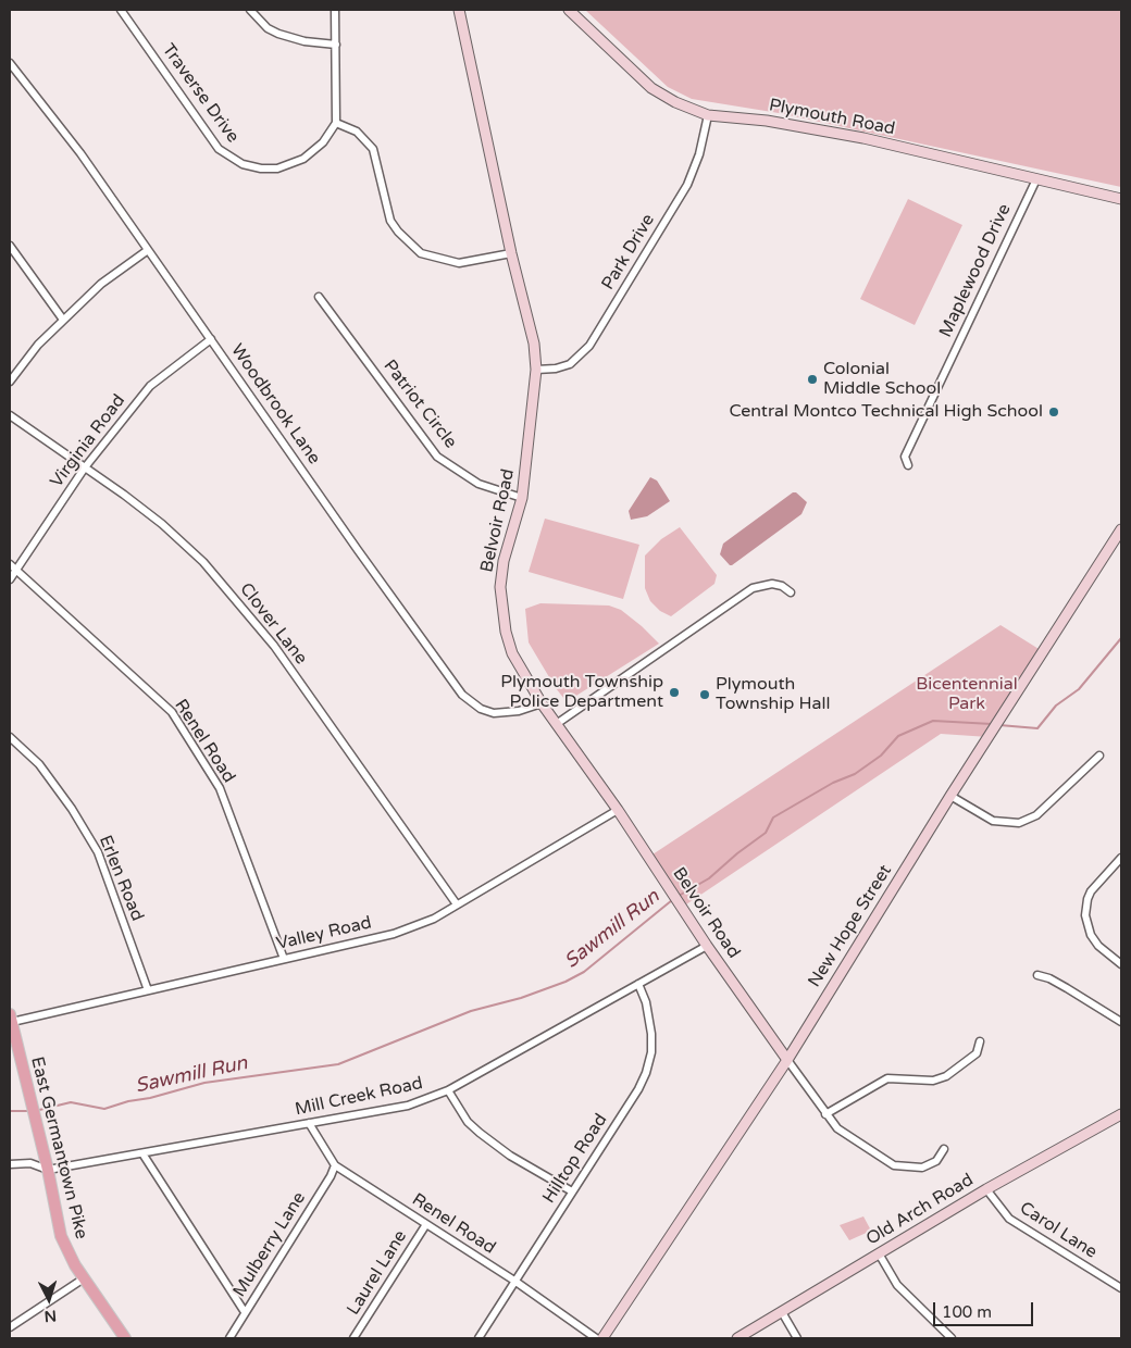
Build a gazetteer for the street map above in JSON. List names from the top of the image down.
{
  "streets": {
    "main road": ["East Germantown Pike"],
    "street": [
      "Traverse Drive",
      "Plymouth Road",
      "Park Drive",
      "Maplewood Drive",
      "Woodbrook Lane",
      "Patriot Circle",
      "Virginia Road",
      "Belvoir Road",
      "Clover Lane",
      "Renel Road",
      "Erlen Road",
      "New Hope Street",
      "Valley Road",
      "Mill Creek Road",
      "Hilltop Road",
      "Old Arch Road",
      "Carol Lane",
      "Mulberry Lane",
      "Laurel Lane"
    ]
  },
  "crossings": [
    ["Plymouth Road", "Park Drive"],
    ["Plymouth Road", "Maplewood Drive"],
    ["Park Drive", "Belvoir Road"],
    ["Woodbrook Lane", "Virginia Road"],
    ["Woodbrook Lane", "Belvoir Road"],
    ["Patriot Circle", "Belvoir Road"],
    ["Virginia Road", "Clover Lane"],
    ["Virginia Road", "Renel Road"],
    ["Belvoir Road", "New Hope Street"],
    ["Belvoir Road", "Valley Road"],
    ["Belvoir Road", "Mill Creek Road"],
    ["Clover Lane", "Valley Road"],
    ["Renel Road", "Valley Road"],
    ["Renel Road", "Mill Creek Road"],
    ["Renel Road", "Hilltop Road"],
    ["Renel Road", "Mulberry Lane"],
    ["Renel Road", "Laurel Lane"],
    ["Erlen Road", "Valley Road"],
    ["Valley Road", "East Germantown Pike"],
    ["Mill Creek Road", "East Germantown Pike"],
    ["Mill Creek Road", "Hilltop Road"],
    ["Old Arch Road", "Carol Lane"]
  ],
  "water": ["Sawmill Run"],
  "parks": ["Bicentennial Park"],
  "places": [
    "Colonial Middle School",
    "Central Montco Technical High School",
    "Plymouth Township Police Department",
    "Plymouth Township Hall"
  ],
  "scale_bar": "100 m",
  "north": "bottom"
}
